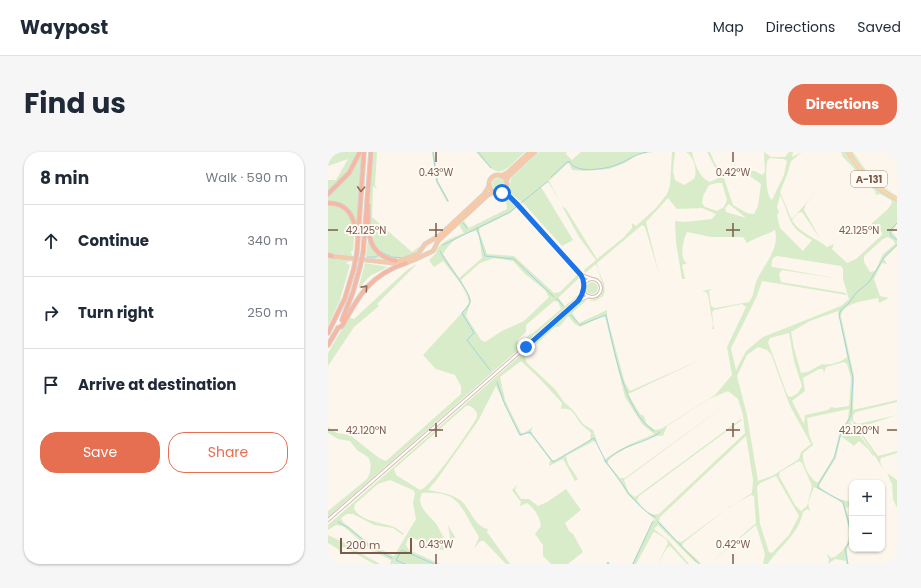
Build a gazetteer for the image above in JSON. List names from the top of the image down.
{
  "streets": {
    "main road": ["A-131"]
  },
  "scale_bar": "200 m",
  "page": {
    "header": "Waypost",
    "nav": ["Map", "Directions", "Saved"],
    "title": "Find us",
    "buttons": [
      "Directions",
      ["Save", "Share"]
    ],
    "heading": ["8 min", "Walk · 590 m"],
    "list": [
      ["Continue", "340 m"],
      ["Turn right", "250 m"],
      "Arrive at destination"
    ],
    "map_buttons": ["+", "−"],
    "scale": "200 m"
  },
  "coordinates": [
    "0.43°W",
    "0.42°W",
    "42.125°N",
    "42.120°N"
  ]
}
